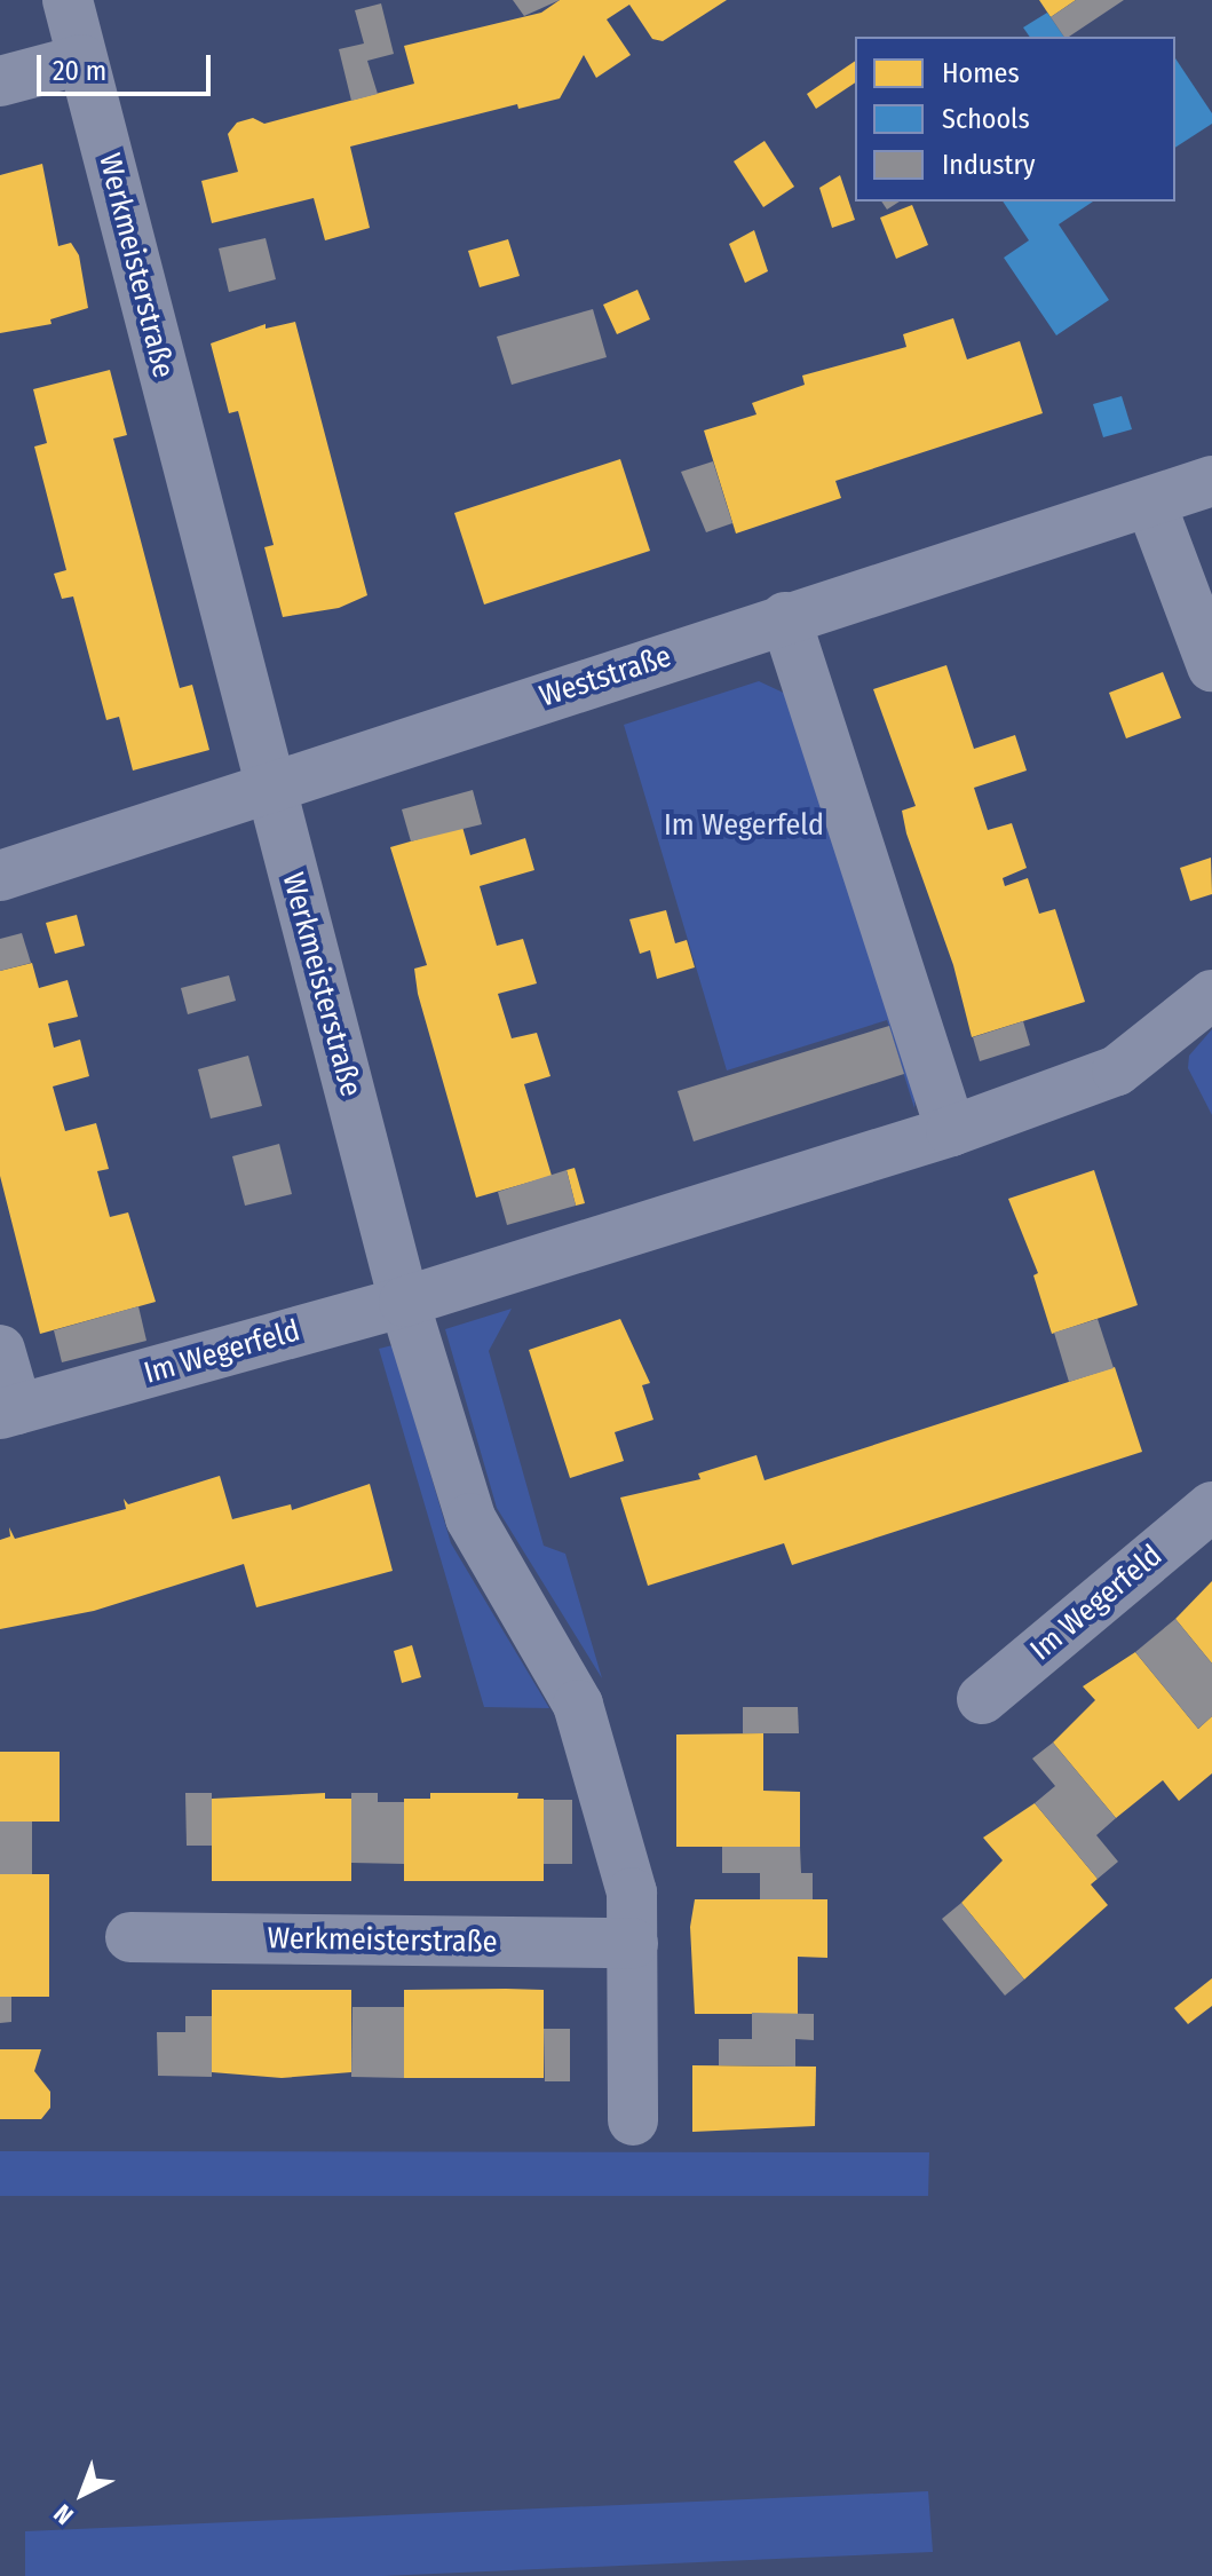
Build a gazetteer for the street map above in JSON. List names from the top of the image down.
{
  "streets": {
    "street": ["Werkmeisterstraße", "Weststraße", "Im Wegerfeld"]
  },
  "crossings": [
    ["Werkmeisterstraße", "Weststraße"],
    ["Werkmeisterstraße", "Im Wegerfeld"]
  ],
  "parks": ["Im Wegerfeld"],
  "legend": ["Homes", "Schools", "Industry"],
  "scale_bar": "20 m",
  "north": "bottom left"
}
